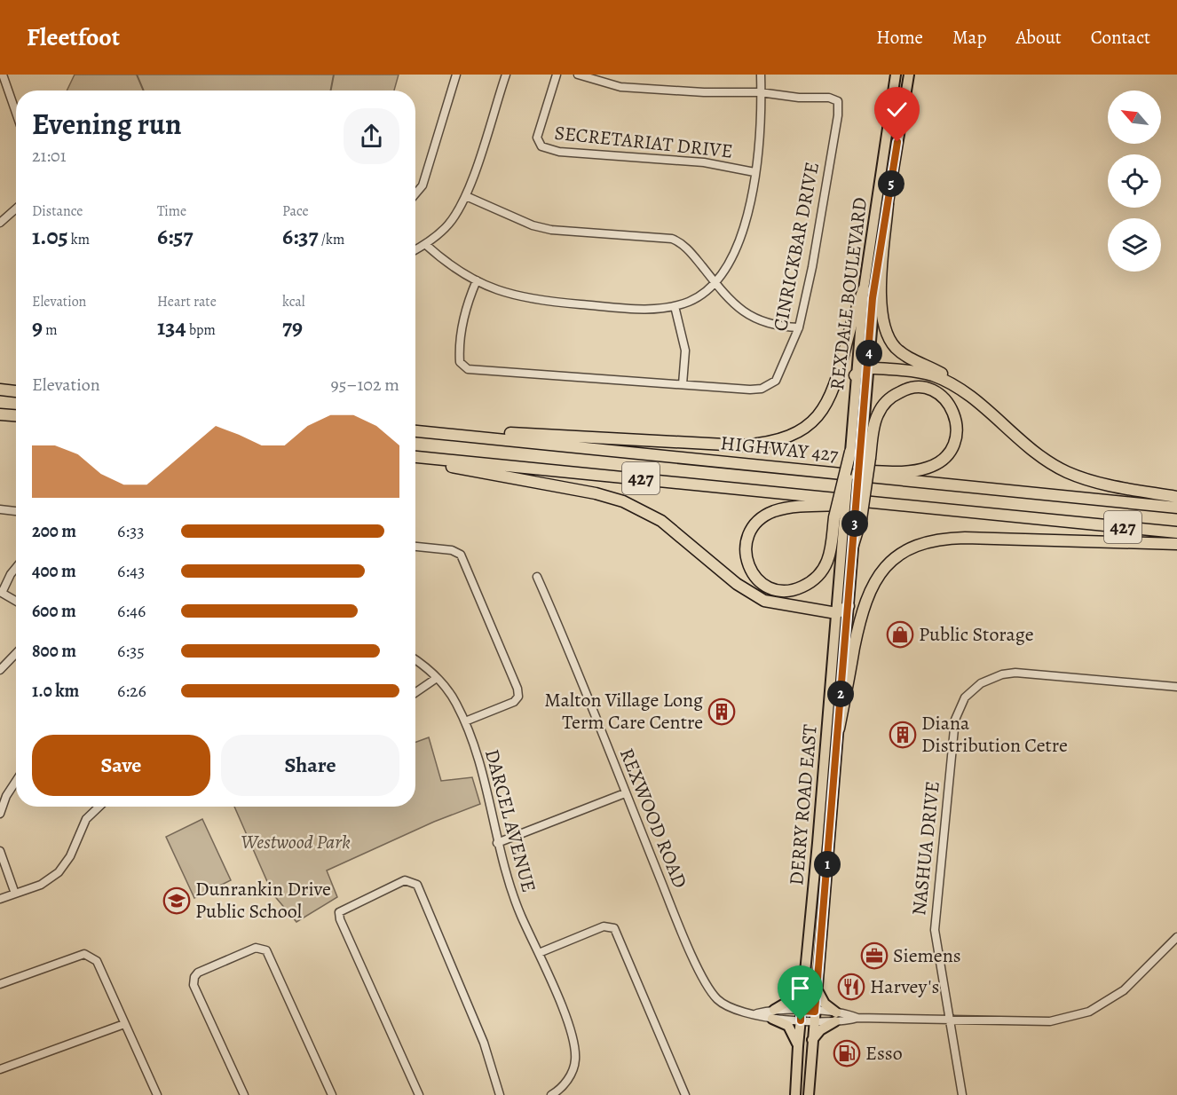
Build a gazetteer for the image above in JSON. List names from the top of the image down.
{
  "streets": {
    "highway": ["HIGHWAY 427", "427"],
    "main road": ["REXDALE BOULEVARD", "DERRY ROAD EAST"],
    "street": [
      "SECRETARIAT DRIVE",
      "CINRICKBAR DRIVE",
      "REXWOOD ROAD",
      "DARCEL AVENUE",
      "NASHUA DRIVE"
    ]
  },
  "crossings": [
    ["DERRY ROAD EAST", "REXWOOD ROAD"],
    ["REXWOOD ROAD", "NASHUA DRIVE"]
  ],
  "parks": ["Westwood Park"],
  "places": {
    "shop": ["Public Storage"],
    "building": ["Malton Village Long Term Care Centre", "Diana Distribution Cetre"],
    "school or university": ["Dunrankin Drive Public School"],
    "office": ["Siemens"],
    "restaurant": ["Harvey's"],
    "fuel station": ["Esso"]
  },
  "north": "top left",
  "page": {
    "header": "Fleetfoot",
    "nav": [
      "Home",
      "Map",
      "About",
      "Contact"
    ],
    "heading": ["Evening run", "21:01"],
    "pins": [
      "5",
      "4",
      "3",
      "2",
      "1"
    ],
    "stats": [
      ["Distance", "1.05 km"],
      ["Time", "6:57"],
      ["Pace", "6:37 /km"],
      ["Elevation", "9 m"],
      ["Heart rate", "134 bpm"],
      ["kcal", "79"]
    ],
    "chart": ["Elevation", "95–102 m"],
    "list": [
      {
        "name": "200 m",
        "note": "6:33"
      },
      {
        "name": "400 m",
        "note": "6:43"
      },
      {
        "name": "600 m",
        "note": "6:46"
      },
      {
        "name": "800 m",
        "note": "6:35"
      },
      {
        "name": "1.0 km",
        "note": "6:26"
      }
    ],
    "buttons": ["Save", "Share"]
  }
}
